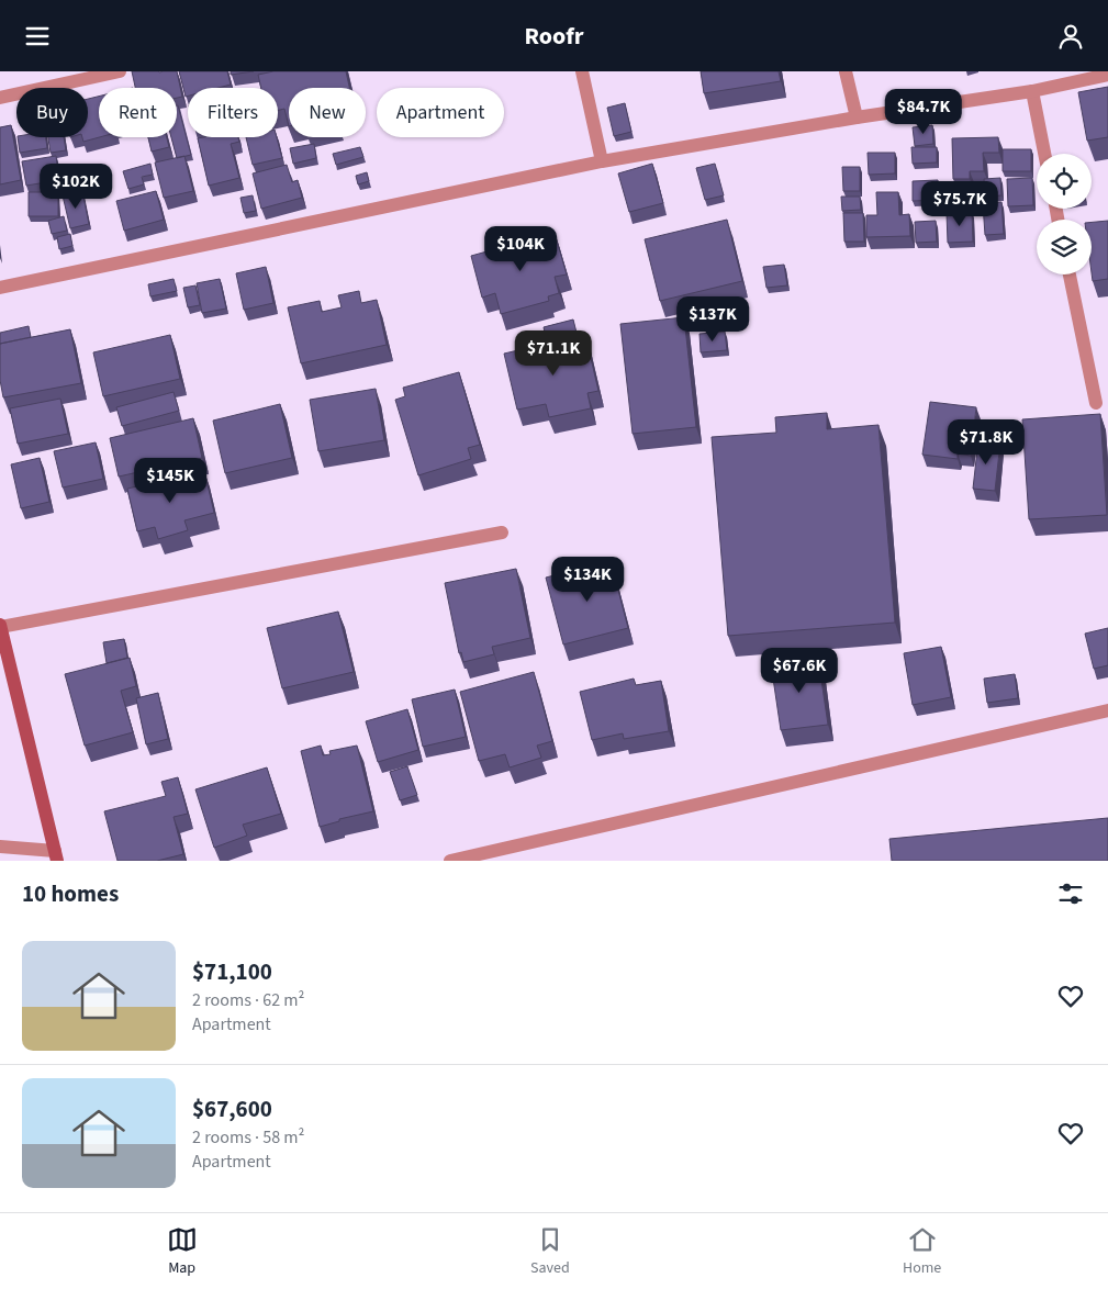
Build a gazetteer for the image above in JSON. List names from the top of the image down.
{
  "page": {
    "header": "Roofr",
    "chip": [
      "Buy",
      "Rent",
      "Filters",
      "New",
      "Apartment"
    ],
    "price": [
      "$84.7K",
      "$102K",
      "$75.7K",
      "$104K",
      "$137K",
      "$71.1K",
      "$71.8K",
      "$145K",
      "$134K",
      "$67.6K"
    ],
    "heading": "10 homes",
    "list": [
      {
        "name": "$71,100",
        "note": "2 rooms · 62 m² · Apartment"
      },
      {
        "name": "$67,600",
        "note": "2 rooms · 58 m² · Apartment"
      }
    ],
    "tabs": ["Map", "Saved", "Home"]
  }
}
